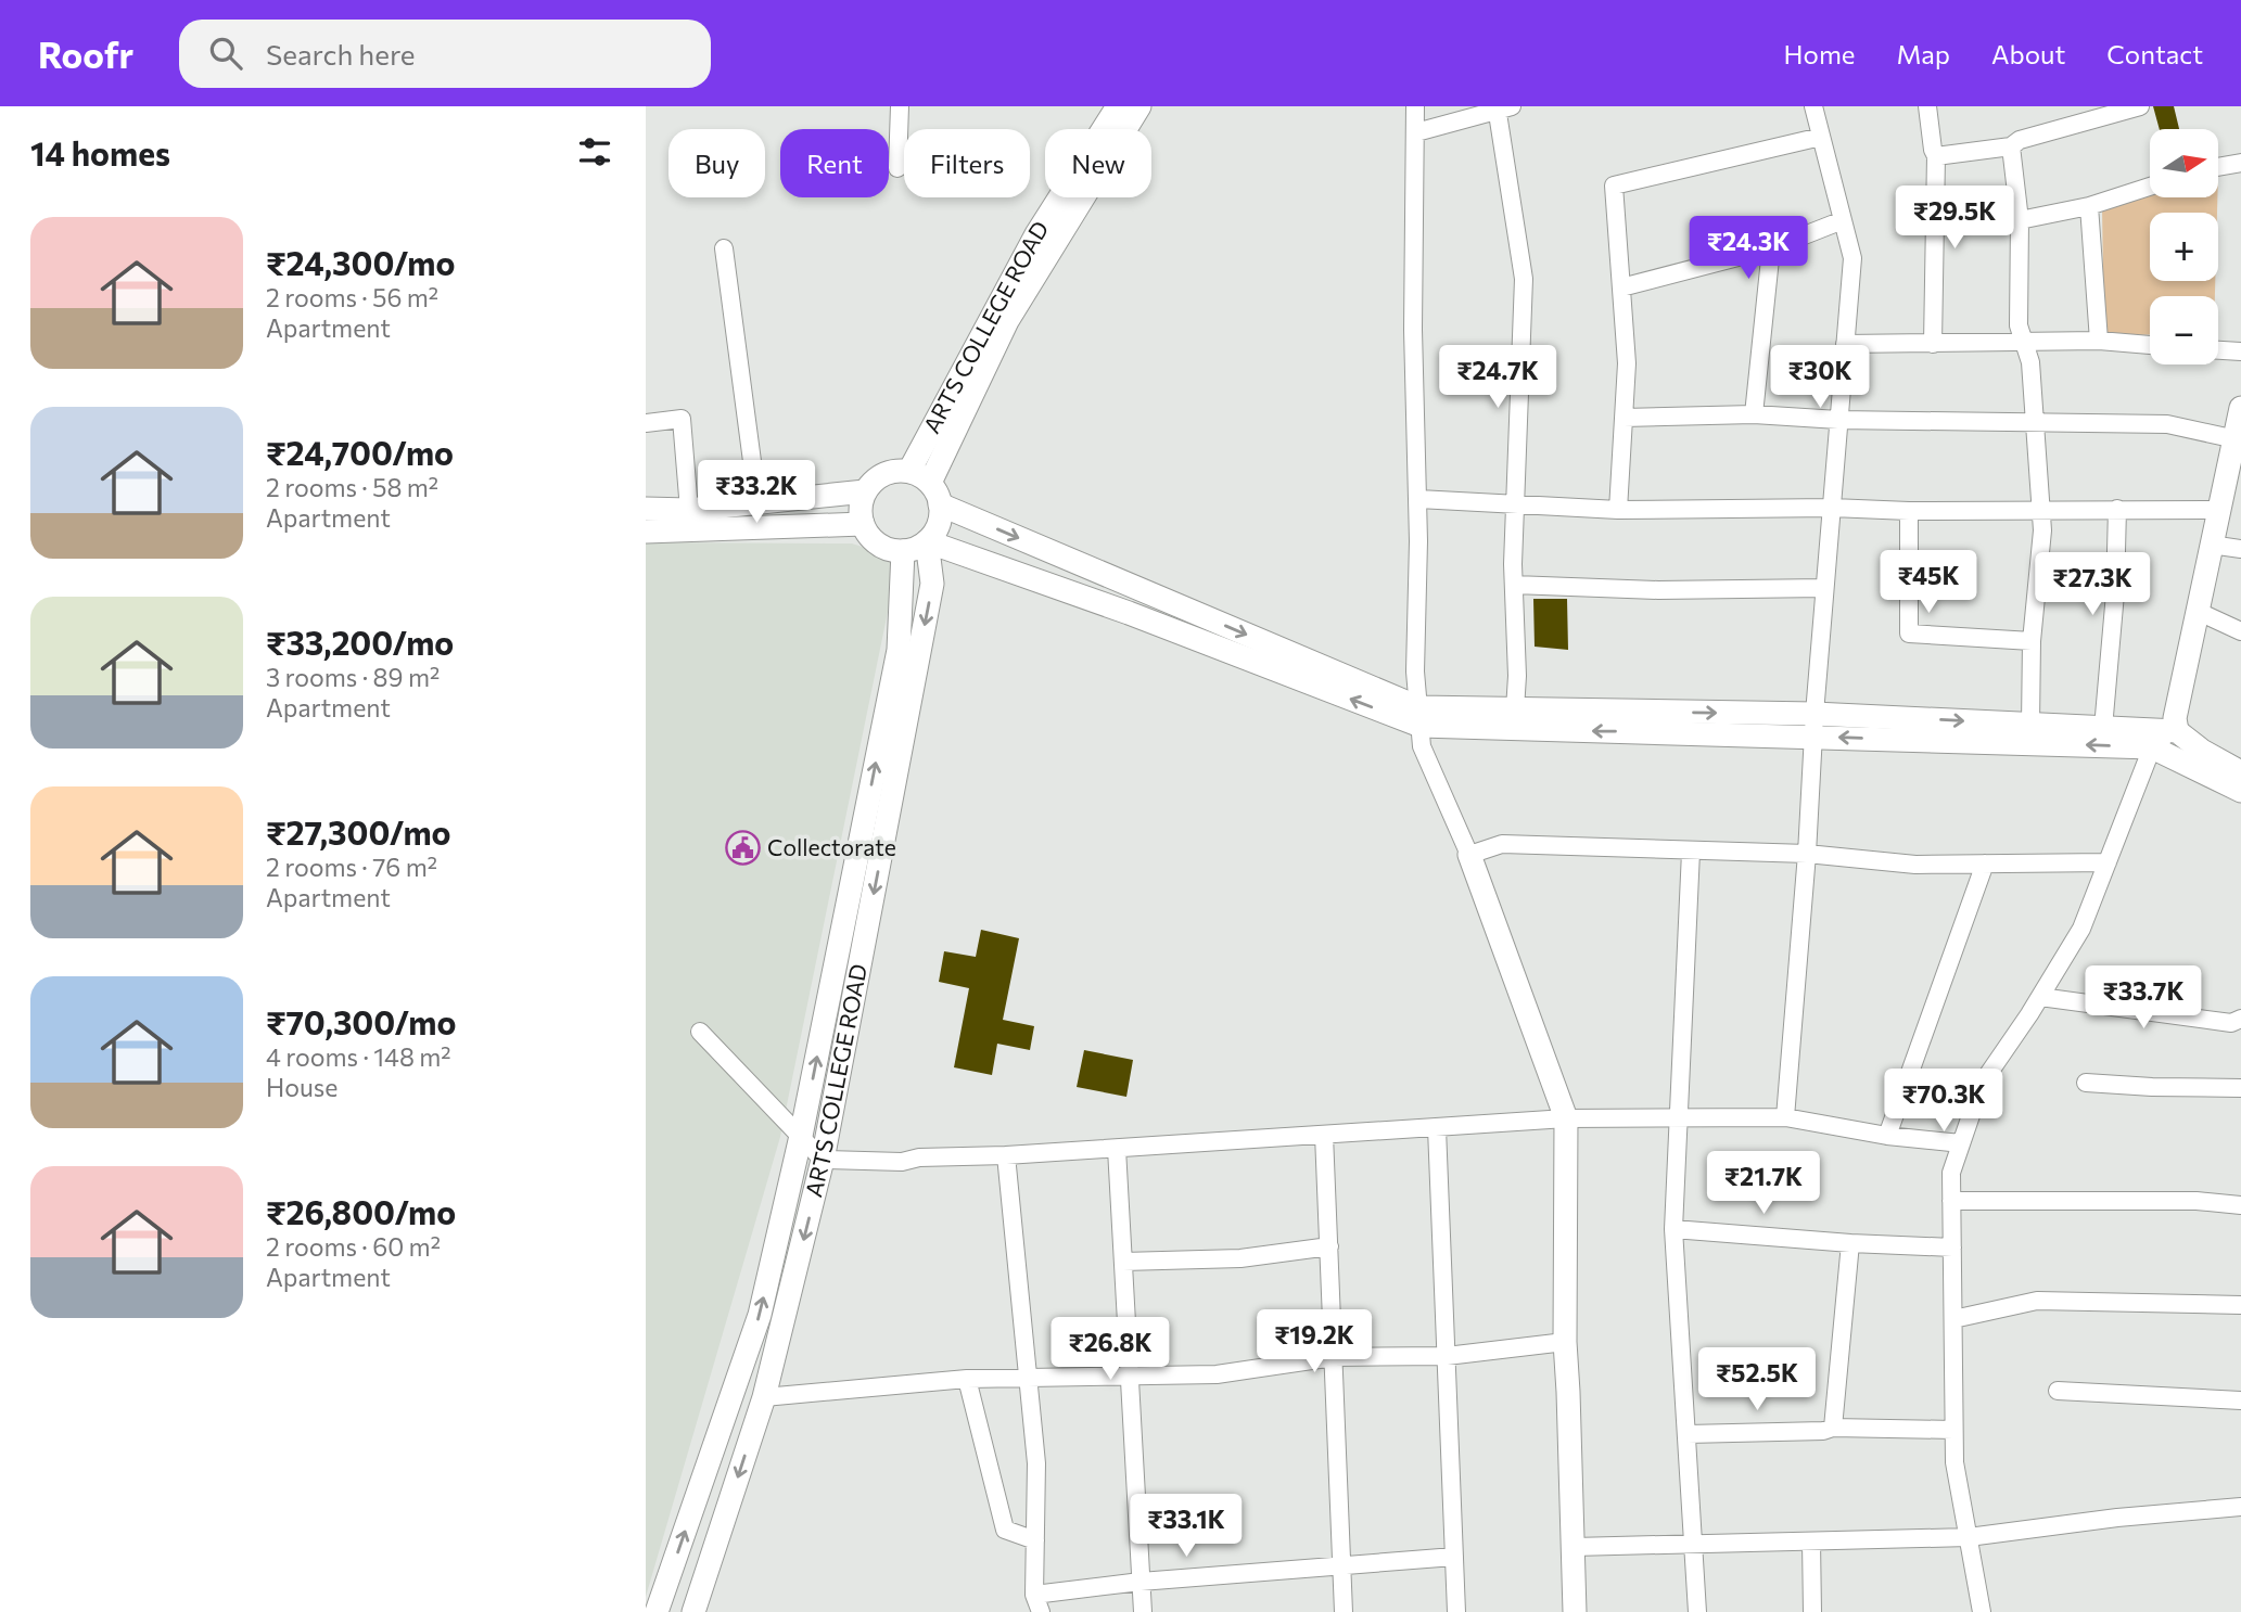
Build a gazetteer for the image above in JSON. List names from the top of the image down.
{
  "streets": {
    "main road": ["ARTS COLLEGE ROAD"]
  },
  "places": {
    "public building": ["Collectorate"]
  },
  "north": "right",
  "page": {
    "header": "Roofr",
    "search": "Search here",
    "nav": [
      "Home",
      "Map",
      "About",
      "Contact"
    ],
    "heading": "14 homes",
    "map_buttons": ["+", "−"],
    "chip": [
      "Buy",
      "Rent",
      "Filters",
      "New"
    ],
    "price": [
      "₹29.5K",
      "₹24.3K",
      "₹24.7K",
      "₹30K",
      "₹33.2K",
      "₹45K",
      "₹27.3K",
      "₹33.7K",
      "₹70.3K",
      "₹21.7K",
      "₹19.2K",
      "₹26.8K",
      "₹52.5K",
      "₹33.1K"
    ],
    "list": [
      {
        "name": "₹24,300/mo",
        "note": "2 rooms · 56 m² · Apartment"
      },
      {
        "name": "₹24,700/mo",
        "note": "2 rooms · 58 m² · Apartment"
      },
      {
        "name": "₹33,200/mo",
        "note": "3 rooms · 89 m² · Apartment"
      },
      {
        "name": "₹27,300/mo",
        "note": "2 rooms · 76 m² · Apartment"
      },
      {
        "name": "₹70,300/mo",
        "note": "4 rooms · 148 m² · House"
      },
      {
        "name": "₹26,800/mo",
        "note": "2 rooms · 60 m² · Apartment"
      }
    ]
  }
}
